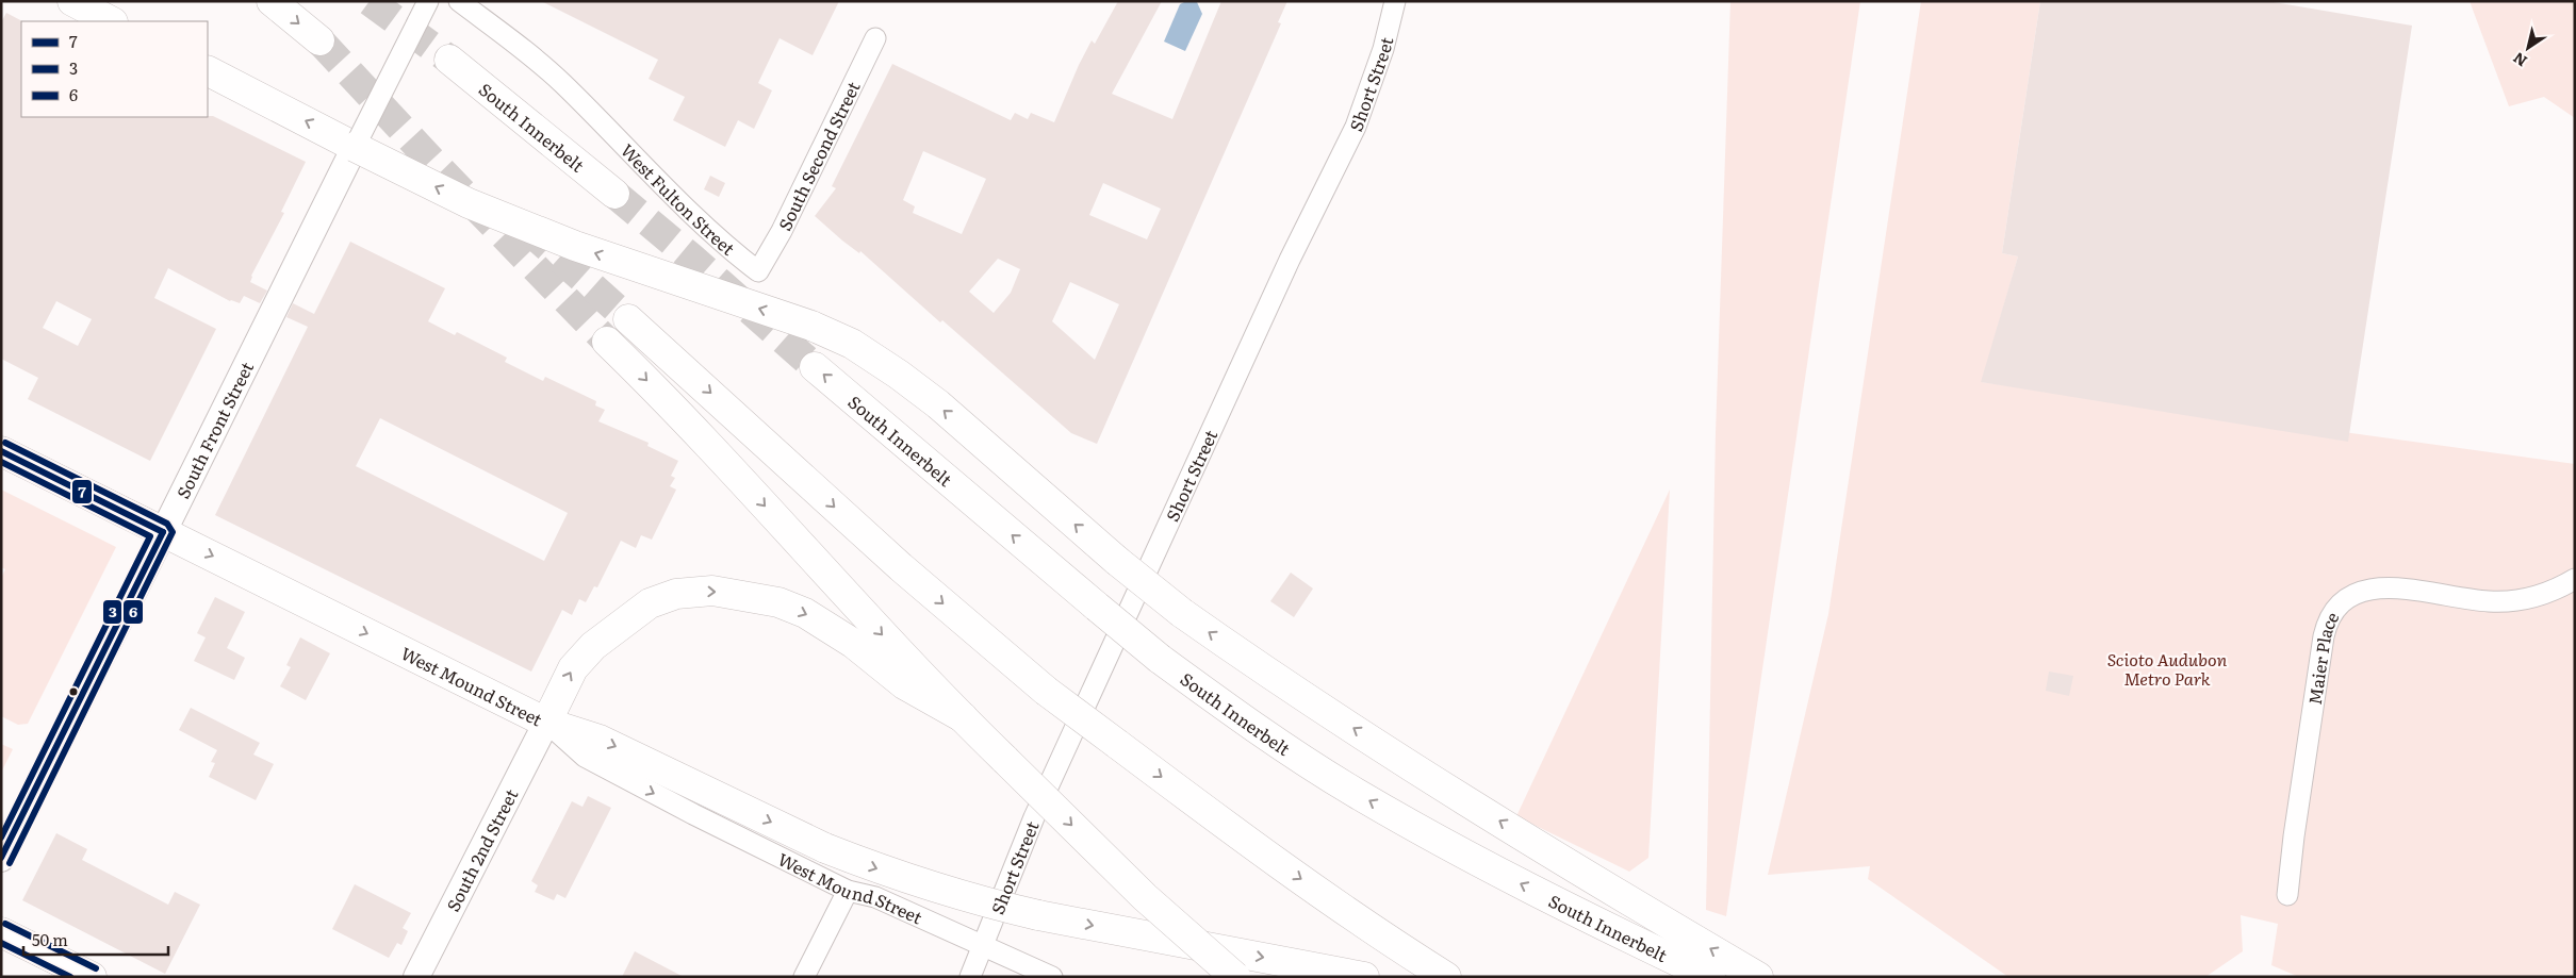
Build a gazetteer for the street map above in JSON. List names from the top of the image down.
{
  "streets": {
    "main road": ["South Innerbelt", "West Mound Street"],
    "street": [
      "Short Street",
      "South Second Street",
      "West Fulton Street",
      "South Front Street",
      "Maier Place",
      "South 2nd Street"
    ]
  },
  "crossings": [
    ["Short Street", "West Mound Street"],
    ["South Second Street", "West Fulton Street"],
    ["South Front Street", "West Mound Street"],
    ["West Mound Street", "South 2nd Street"]
  ],
  "one_way": ["West Mound Street"],
  "parks": ["Scioto Audubon Metro Park"],
  "lines": ["transit line 6", "transit line 7", "transit line 3"],
  "legend": ["7", "3", "6"],
  "scale_bar": "50 m",
  "north": "bottom left"
}
